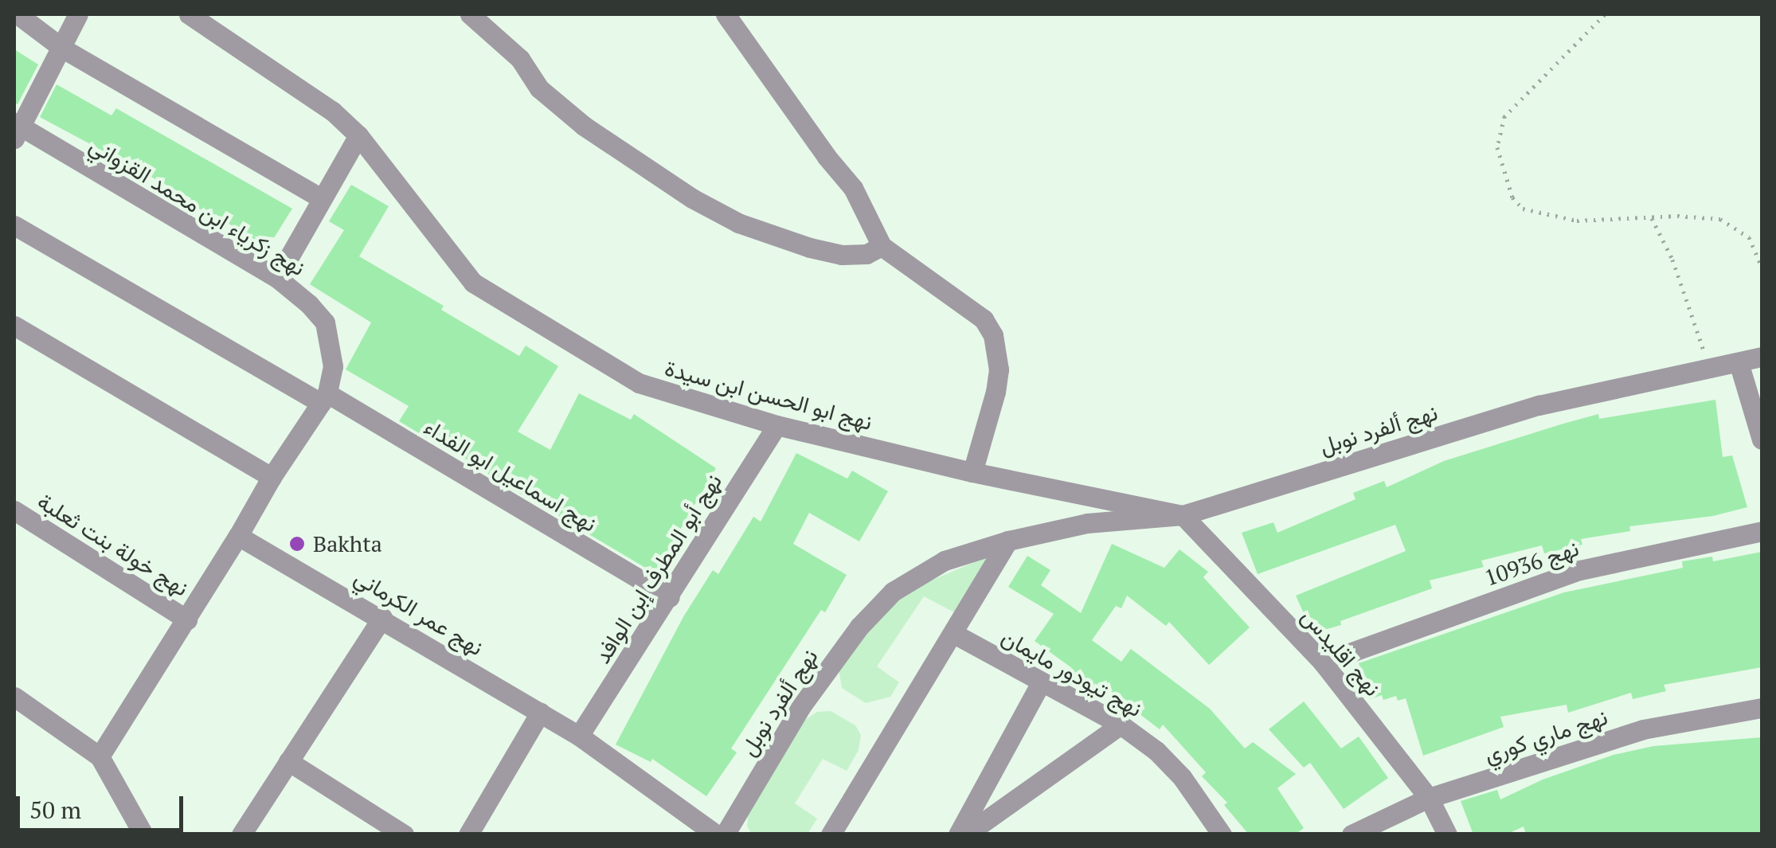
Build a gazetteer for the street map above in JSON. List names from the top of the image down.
{
  "streets": {
    "street": [
      "نهج زكرياء ابن محمد القزواني",
      "نهج ابو الحسن ابن سيدة",
      "نهج ألفرد نوبل",
      "نهج اسماعيل ابو الفداء",
      "نهج خولة بنت ثعلبة",
      "نهج 10936",
      "نهج أبو المطرف إبن الوافد",
      "نهج عمر الكرماني",
      "نهج اقليدس",
      "نهج تيودور مايمان",
      "نهج ماري كوري"
    ]
  },
  "crossings": [
    ["نهج زكرياء ابن محمد القزواني", "نهج اسماعيل ابو الفداء"],
    ["نهج ابو الحسن ابن سيدة", "نهج ألفرد نوبل"],
    ["نهج ابو الحسن ابن سيدة", "نهج أبو المطرف إبن الوافد"],
    ["نهج ابو الحسن ابن سيدة", "نهج اقليدس"],
    ["نهج ألفرد نوبل", "نهج اقليدس"],
    ["نهج اسماعيل ابو الفداء", "نهج أبو المطرف إبن الوافد"],
    ["نهج 10936", "نهج اقليدس"],
    ["نهج أبو المطرف إبن الوافد", "نهج عمر الكرماني"],
    ["نهج اقليدس", "نهج ماري كوري"]
  ],
  "places": ["Bakhta"],
  "scale_bar": "50 m"
}
